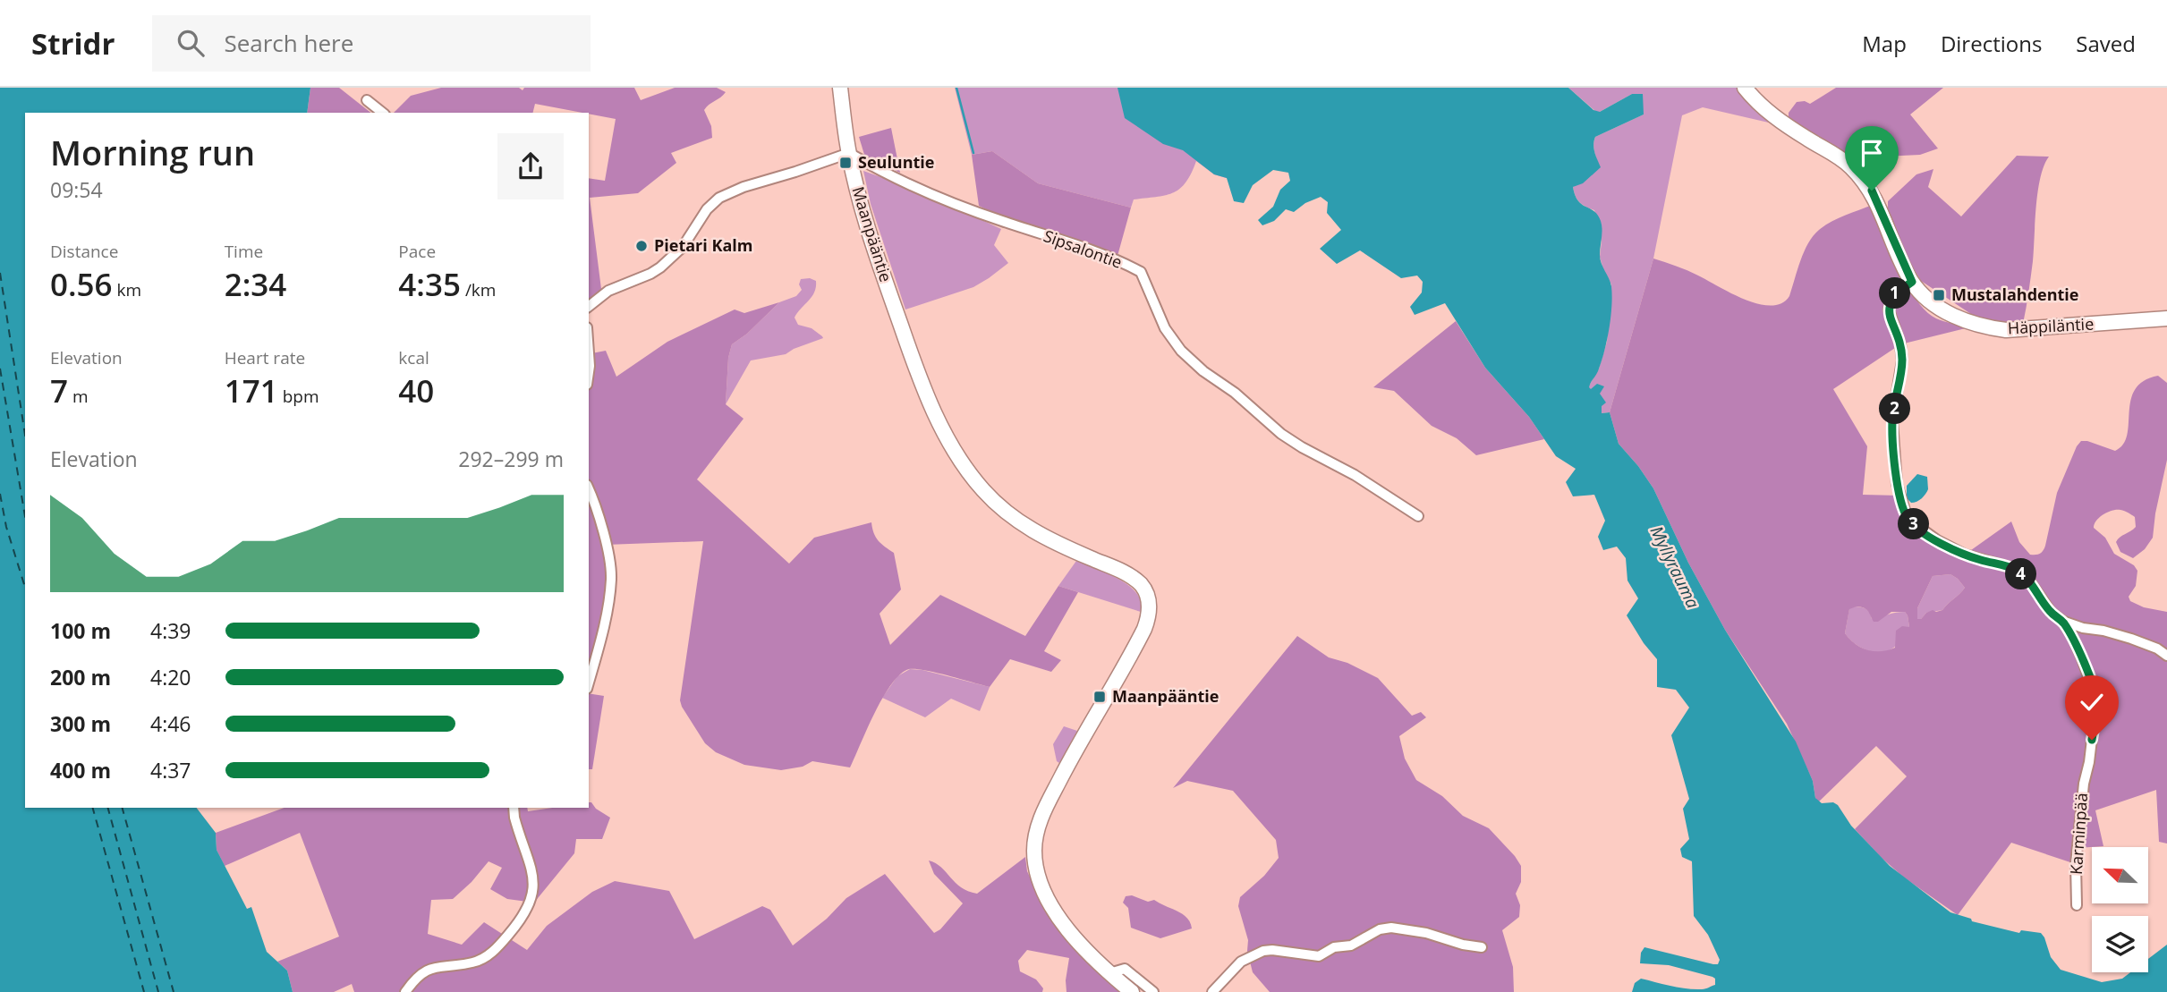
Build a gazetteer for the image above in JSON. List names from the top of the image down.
{
  "streets": {
    "street": [
      "Maanpääntie",
      "Sipsalontie",
      "Häppiläntie",
      "Karminpää"
    ]
  },
  "crossings": [
    ["Maanpääntie", "Sipsalontie"]
  ],
  "water": ["Myllyrauma"],
  "places": {
    "transit": ["Seuluntie", "Mustalahdentie", "Maanpääntie"],
    "other": ["Pietari Kalm"]
  },
  "north": "top left",
  "page": {
    "header": "Stridr",
    "search": "Search here",
    "nav": ["Map", "Directions", "Saved"],
    "heading": ["Morning run", "09:54"],
    "stats": [
      ["Distance", "0.56 km"],
      ["Time", "2:34"],
      ["Pace", "4:35 /km"],
      ["Elevation", "7 m"],
      ["Heart rate", "171 bpm"],
      ["kcal", "40"]
    ],
    "pins": [
      "1",
      "2",
      "3",
      "4"
    ],
    "chart": ["Elevation", "292–299 m"],
    "list": [
      {
        "name": "100 m",
        "note": "4:39"
      },
      {
        "name": "200 m",
        "note": "4:20"
      },
      {
        "name": "300 m",
        "note": "4:46"
      },
      {
        "name": "400 m",
        "note": "4:37"
      }
    ]
  }
}
